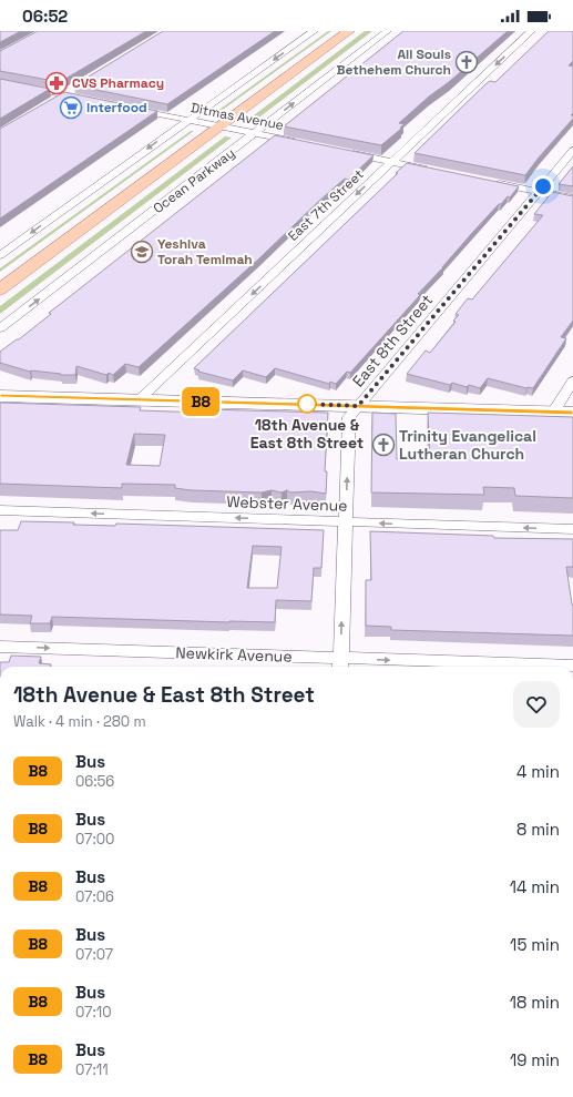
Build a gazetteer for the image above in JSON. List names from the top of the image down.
{
  "streets": {
    "main road": ["Ocean Parkway"],
    "street": [
      "Ditmas Avenue",
      "East 7th Street",
      "East 8th Street",
      "Webster Avenue",
      "Newkirk Avenue"
    ]
  },
  "crossings": [
    ["Ditmas Avenue", "Ocean Parkway"],
    ["East 8th Street", "Webster Avenue"],
    ["East 8th Street", "Newkirk Avenue"]
  ],
  "one_way": ["East 7th Street", "East 8th Street", "Newkirk Avenue"],
  "places": {
    "church": ["All Souls Bethehem Church", "Trinity Evangelical Lutheran Church"],
    "pharmacy": ["CVS Pharmacy"],
    "supermarket": ["Interfood"],
    "school or university": ["Yeshiva Torah Temimah"],
    "other": ["18th Avenue & East 8th Street"]
  },
  "lines": ["bus line B8"],
  "page": {
    "status": "06:52",
    "on_map": "B8",
    "heading": ["18th Avenue & East 8th Street", "Walk · 4 min · 280 m"],
    "list": [
      {
        "mark": "B8",
        "name": "Bus",
        "note": "06:56",
        "value": "4 min"
      },
      {
        "mark": "B8",
        "name": "Bus",
        "note": "07:00",
        "value": "8 min"
      },
      {
        "mark": "B8",
        "name": "Bus",
        "note": "07:06",
        "value": "14 min"
      },
      {
        "mark": "B8",
        "name": "Bus",
        "note": "07:07",
        "value": "15 min"
      },
      {
        "mark": "B8",
        "name": "Bus",
        "note": "07:10",
        "value": "18 min"
      },
      {
        "mark": "B8",
        "name": "Bus",
        "note": "07:11",
        "value": "19 min"
      }
    ]
  }
}
